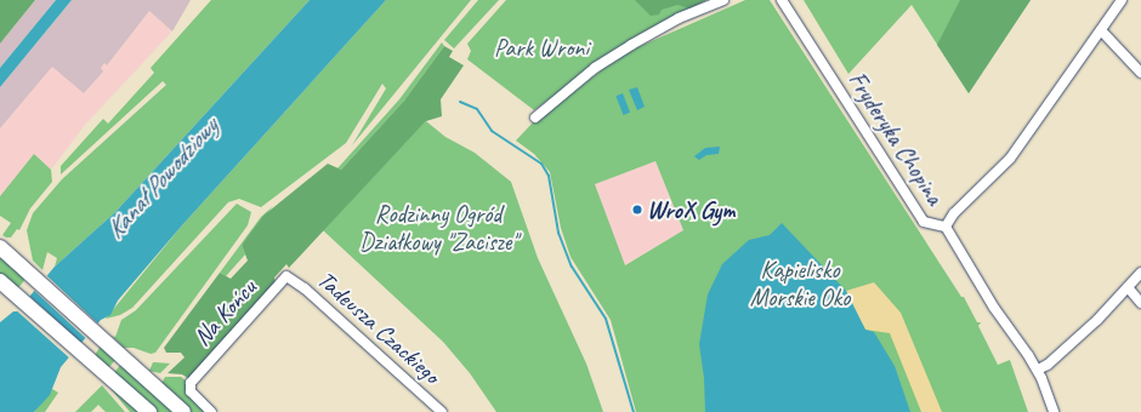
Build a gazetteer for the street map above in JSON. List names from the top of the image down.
{
  "streets": {
    "street": ["Fryderyka Chopina", "Na Końcu", "Tadeusza Czackiego"]
  },
  "crossings": [
    ["Na Końcu", "Tadeusza Czackiego"]
  ],
  "water": ["Kanał Powodziowy"],
  "parks": ["Park Wroni", "Rodzinny Ogród Działkowy \"Zacisze\"", "Kąpielisko Morskie Oko"],
  "places": ["WroX Gym"]
}
